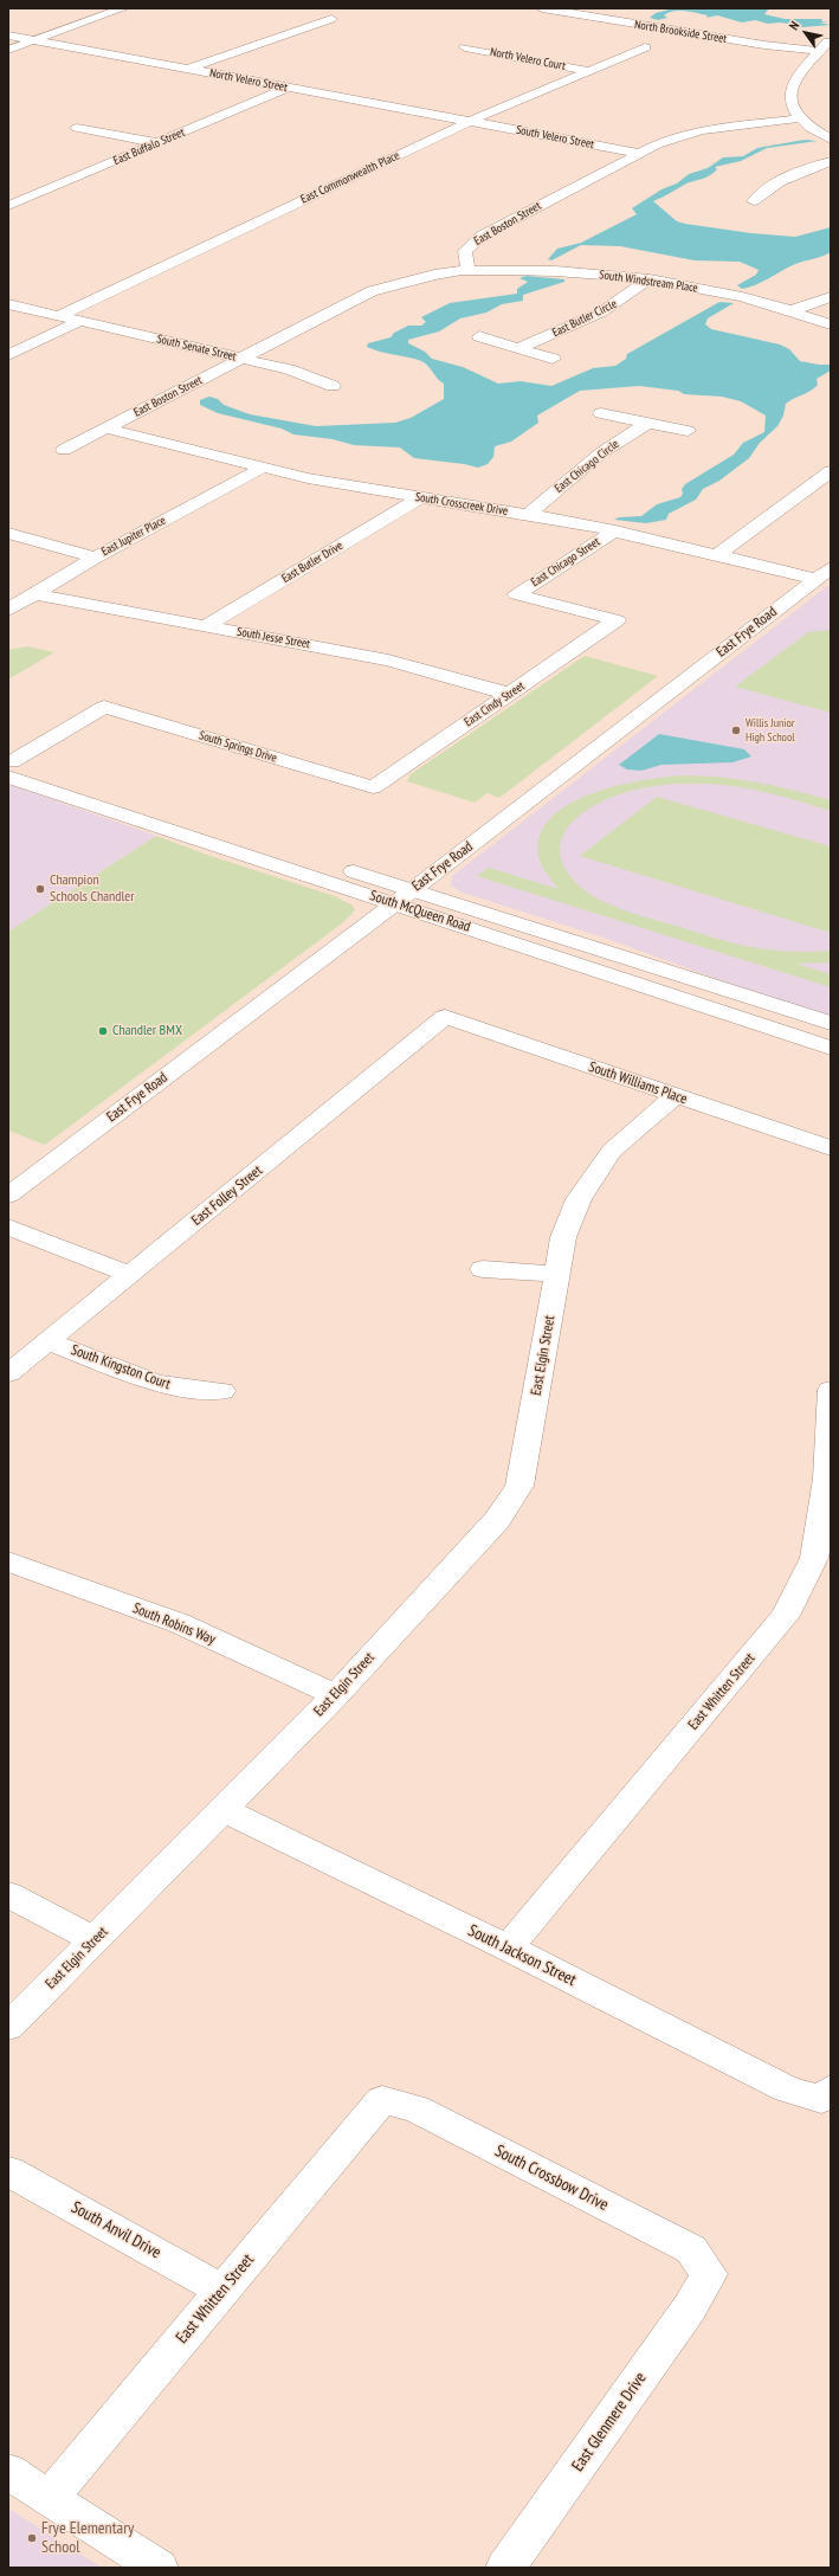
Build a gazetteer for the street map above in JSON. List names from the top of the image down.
{
  "streets": {
    "street": [
      "North Brookside Street",
      "North Velero Court",
      "North Velero Street",
      "South Velero Street",
      "East Buffalo Street",
      "East Commonwealth Place",
      "East Boston Street",
      "South Windstream Place",
      "East Butler Circle",
      "South Senate Street",
      "East Chicago Circle",
      "South Crosscreek Drive",
      "East Jupiter Place",
      "East Butler Drive",
      "East Chicago Street",
      "East Frye Road",
      "South Jesse Street",
      "East Cindy Street",
      "South Springs Drive",
      "South McQueen Road",
      "South Williams Place",
      "East Folley Street",
      "East Elgin Street",
      "South Kingston Court",
      "South Robins Way",
      "East Whitten Street",
      "South Jackson Street",
      "South Crossbow Drive",
      "South Anvil Drive",
      "East Glenmere Drive"
    ]
  },
  "crossings": [
    ["North Velero Court", "East Commonwealth Place"],
    ["North Velero Street", "South Velero Street"],
    ["North Velero Street", "East Buffalo Street"],
    ["North Velero Street", "East Commonwealth Place"],
    ["South Velero Street", "East Commonwealth Place"],
    ["South Velero Street", "East Boston Street"],
    ["East Commonwealth Place", "South Senate Street"],
    ["East Boston Street", "South Windstream Place"],
    ["East Boston Street", "South Senate Street"],
    ["East Boston Street", "South Crosscreek Drive"],
    ["South Windstream Place", "East Butler Circle"],
    ["East Chicago Circle", "South Crosscreek Drive"],
    ["South Crosscreek Drive", "East Jupiter Place"],
    ["South Crosscreek Drive", "East Butler Drive"],
    ["South Crosscreek Drive", "East Chicago Street"],
    ["South Crosscreek Drive", "East Frye Road"],
    ["East Jupiter Place", "South Jesse Street"],
    ["East Butler Drive", "South Jesse Street"],
    ["East Chicago Street", "East Cindy Street"],
    ["East Frye Road", "South McQueen Road"],
    ["South Jesse Street", "East Cindy Street"],
    ["East Cindy Street", "South Springs Drive"],
    ["South Springs Drive", "South McQueen Road"],
    ["South Williams Place", "East Folley Street"],
    ["South Williams Place", "East Elgin Street"],
    ["East Folley Street", "South Kingston Court"],
    ["East Elgin Street", "South Robins Way"],
    ["East Elgin Street", "South Jackson Street"],
    ["East Whitten Street", "South Jackson Street"],
    ["East Whitten Street", "South Crossbow Drive"],
    ["East Whitten Street", "South Anvil Drive"],
    ["South Crossbow Drive", "East Glenmere Drive"]
  ],
  "places": [
    "Willis Junior High School",
    "Champion Schools Chandler",
    "Chandler BMX",
    "Frye Elementary School"
  ],
  "north": "top left"
}
